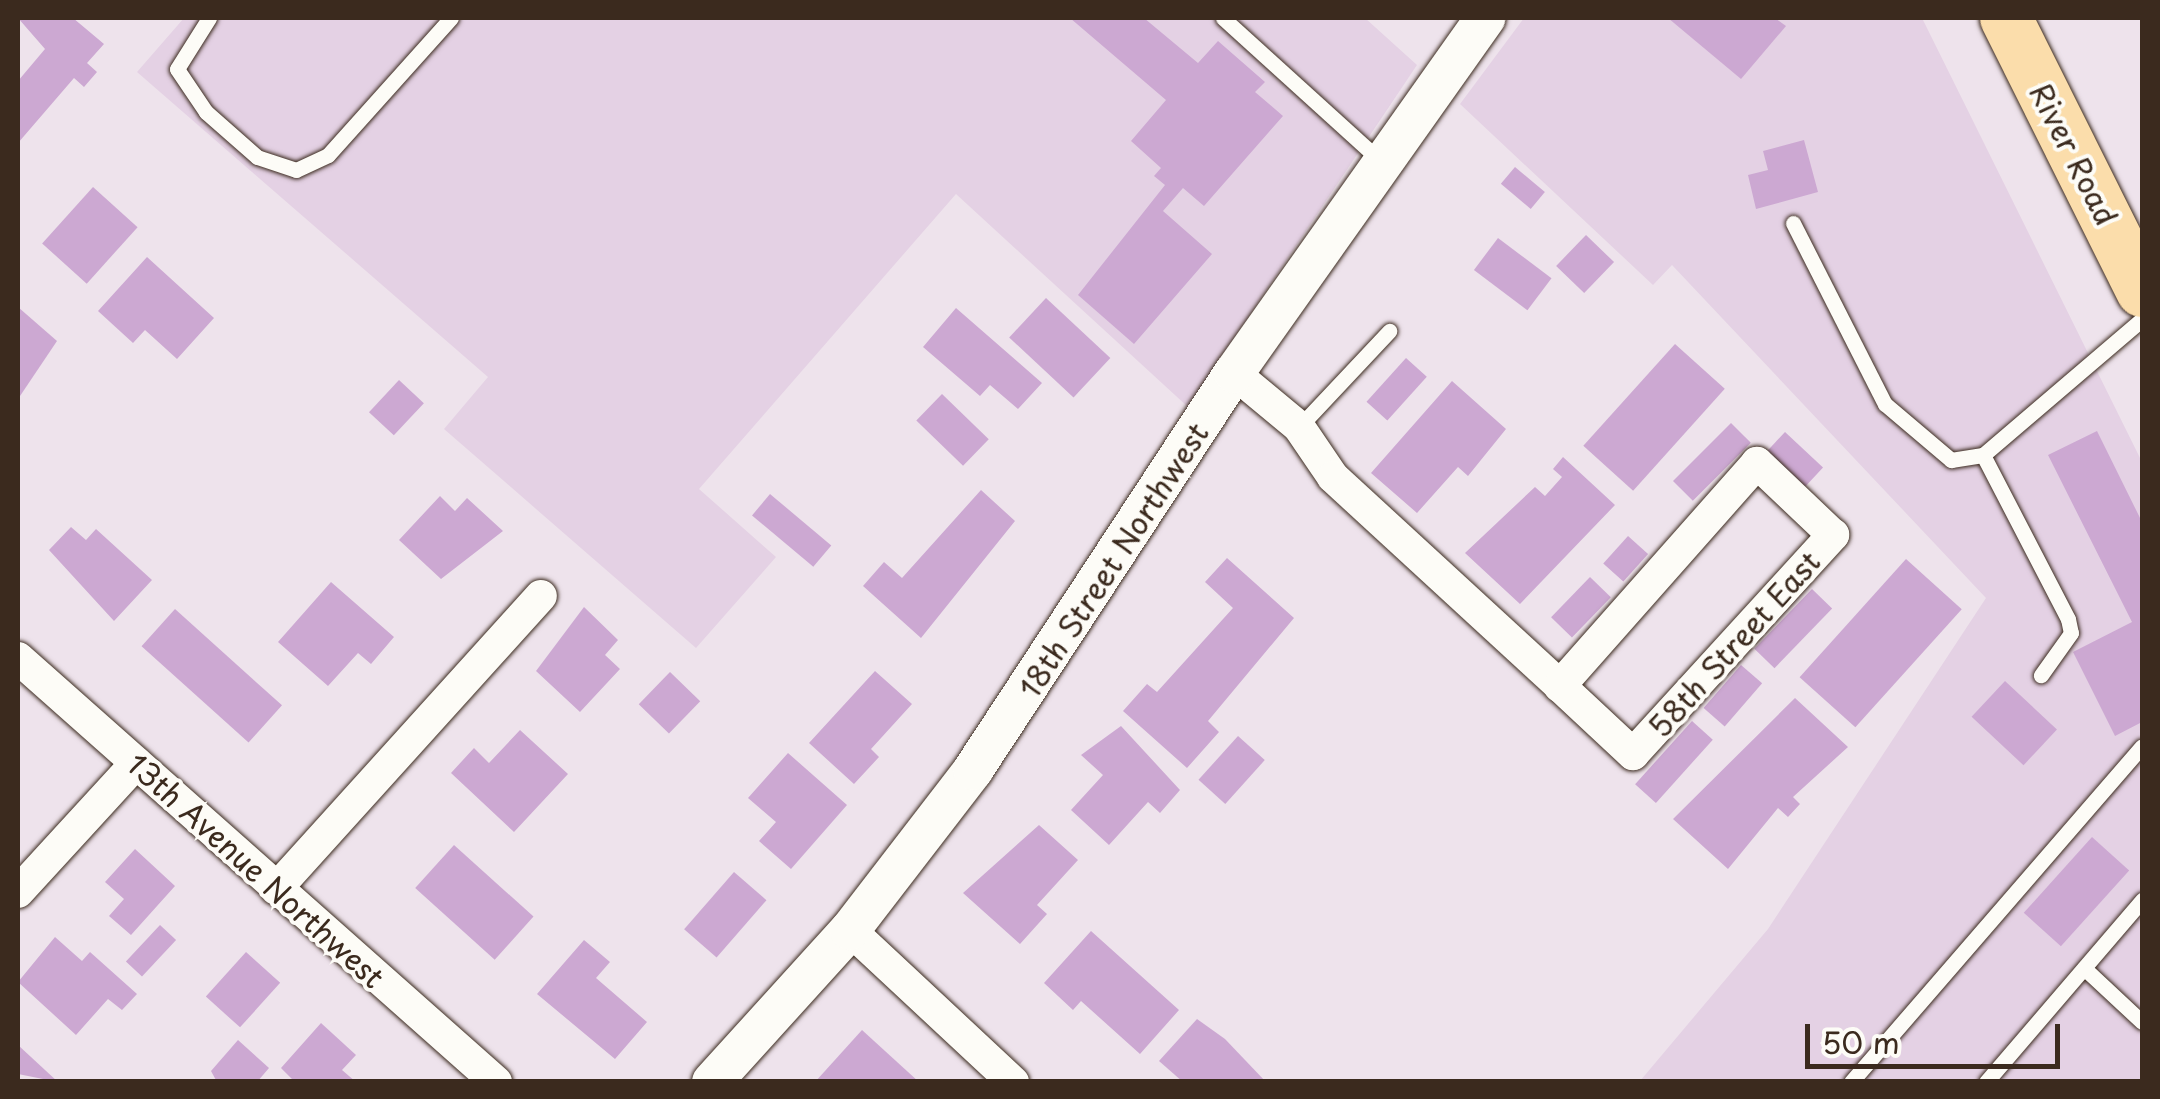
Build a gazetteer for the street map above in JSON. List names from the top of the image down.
{
  "streets": {
    "main road": ["River Road"],
    "street": ["18th Street Northwest", "58th Street East", "13th Avenue Northwest"]
  },
  "crossings": [
    ["18th Street Northwest", "58th Street East"]
  ],
  "scale_bar": "50 m"
}
